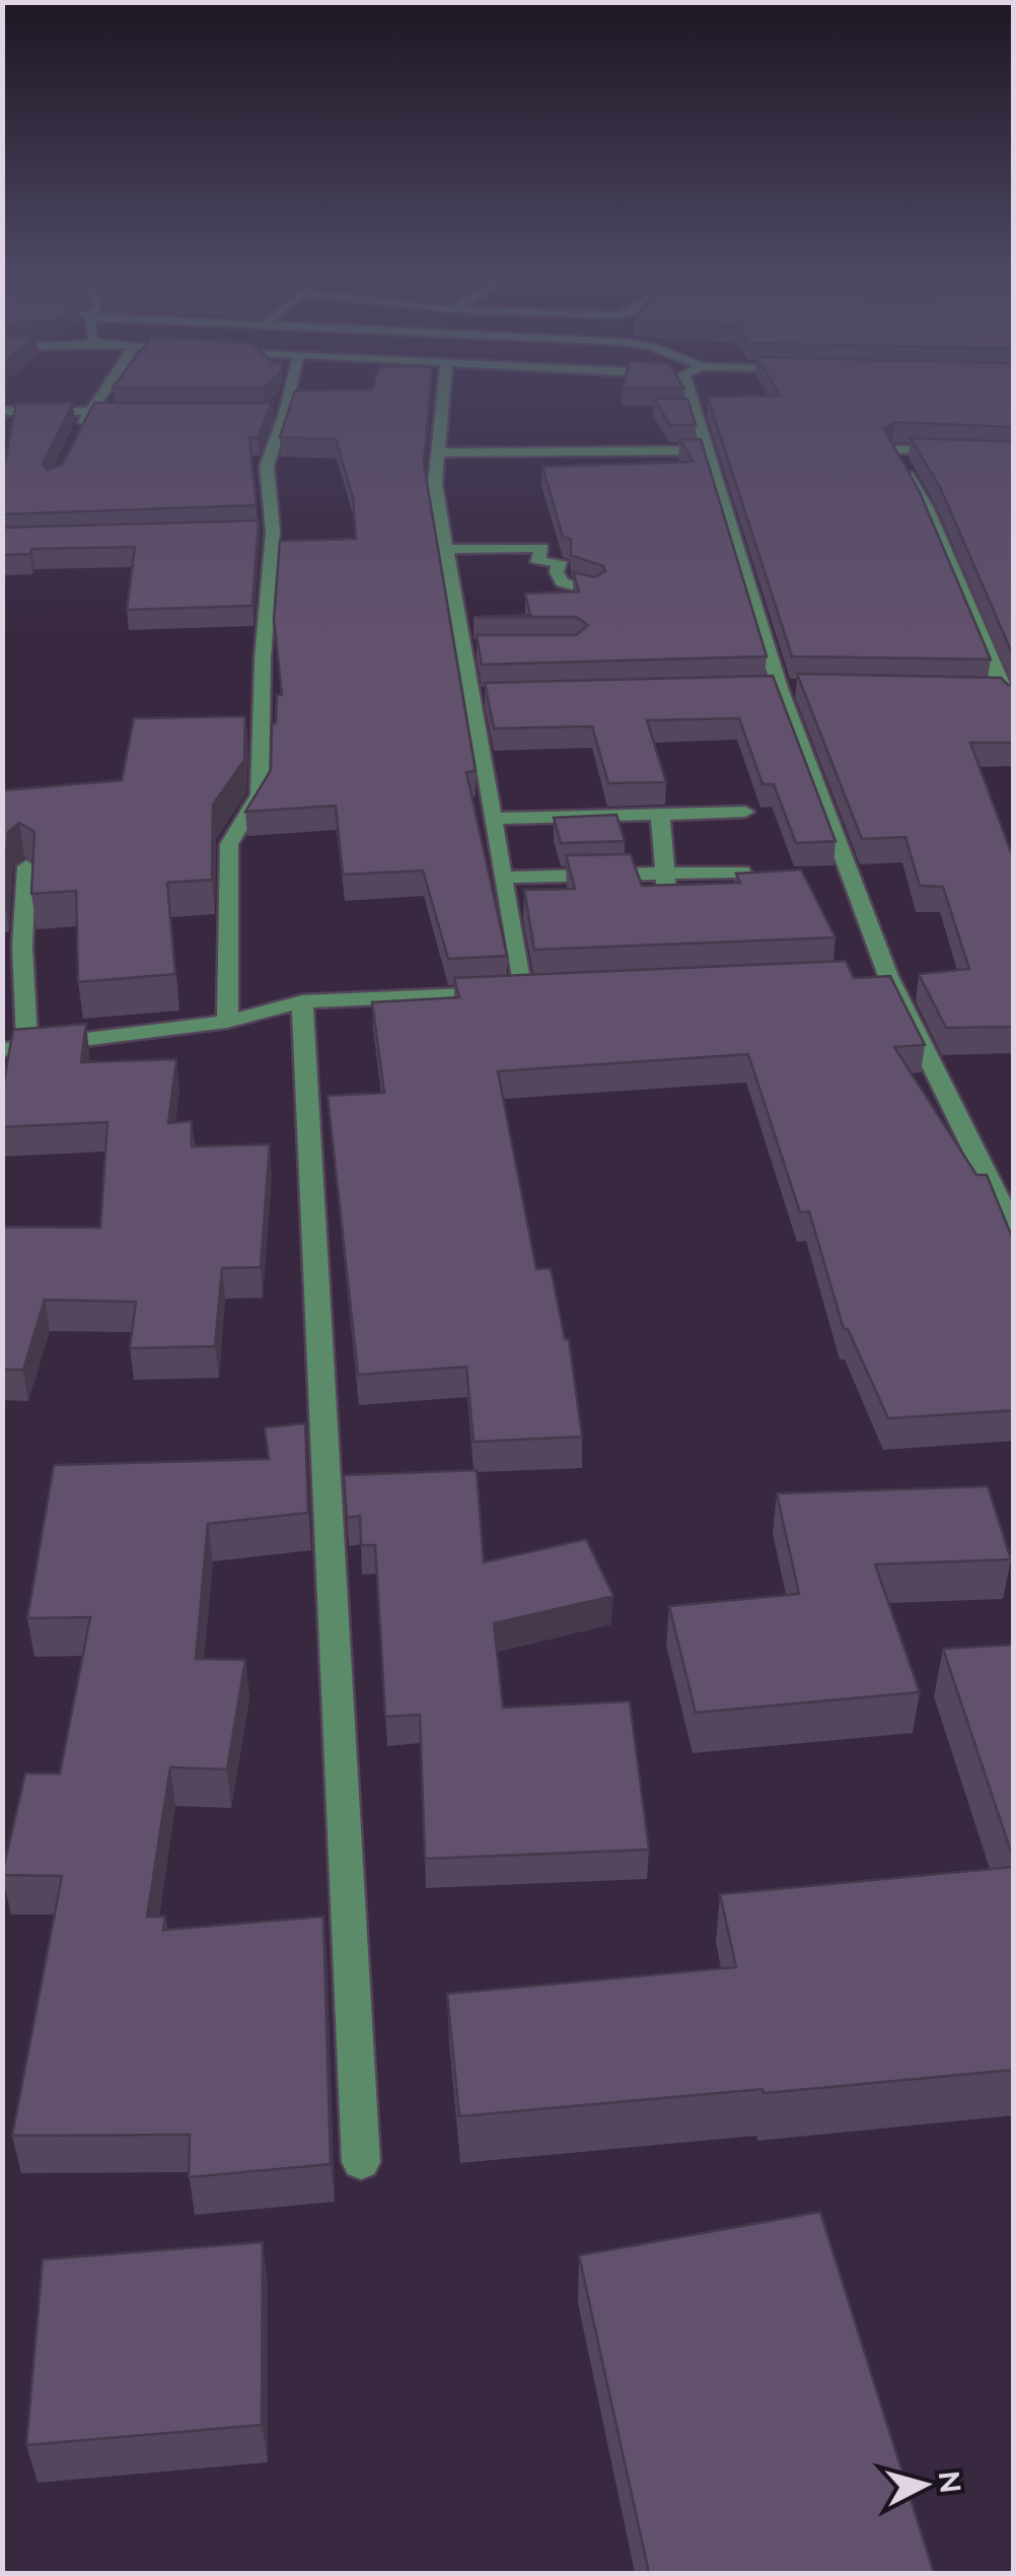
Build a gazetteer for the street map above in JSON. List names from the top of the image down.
{
  "north": "right"
}
